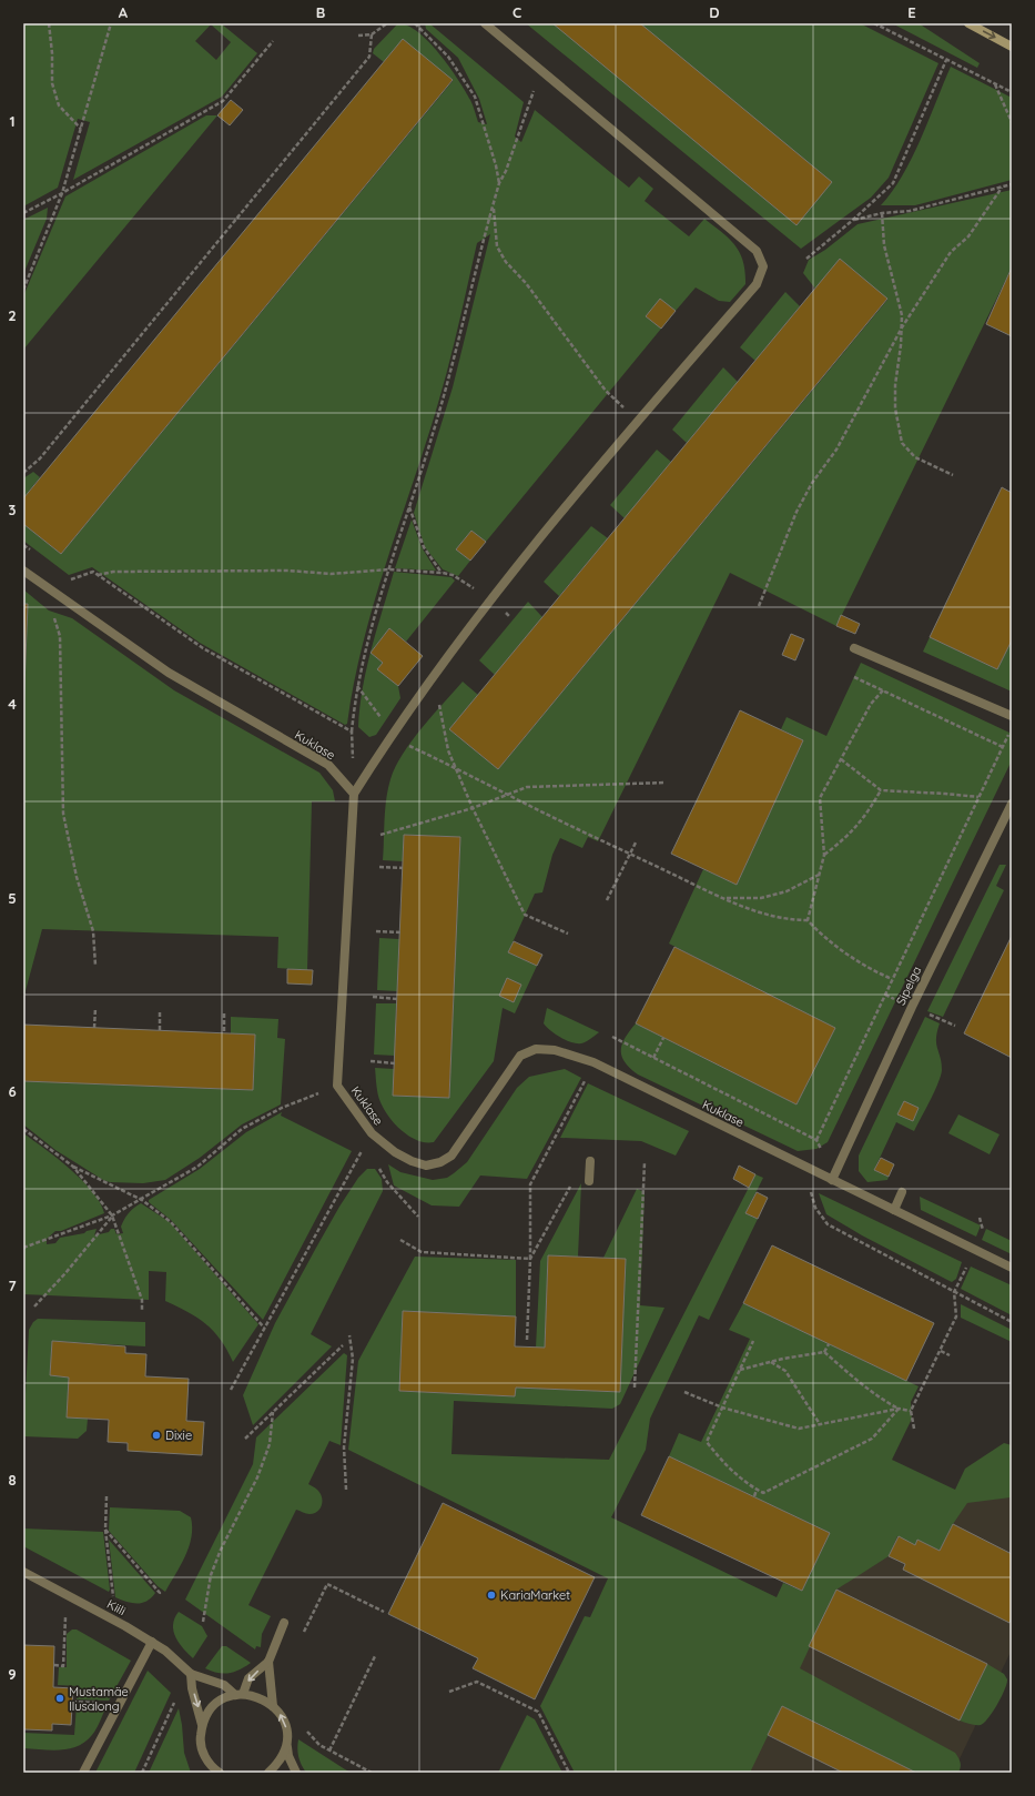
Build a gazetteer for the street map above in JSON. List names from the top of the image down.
{
  "streets": {
    "street": ["Kuklase", "Sipelga", "Kiili"]
  },
  "crossings": [
    ["Kuklase", "Sipelga"]
  ],
  "places": ["Dixie", "KariaMarket", "Mustamäe Ilusalong"],
  "grid": {
    "columns": [
      "A",
      "B",
      "C",
      "D",
      "E"
    ],
    "rows": [
      "1",
      "2",
      "3",
      "4",
      "5",
      "6",
      "7",
      "8",
      "9"
    ]
  }
}
